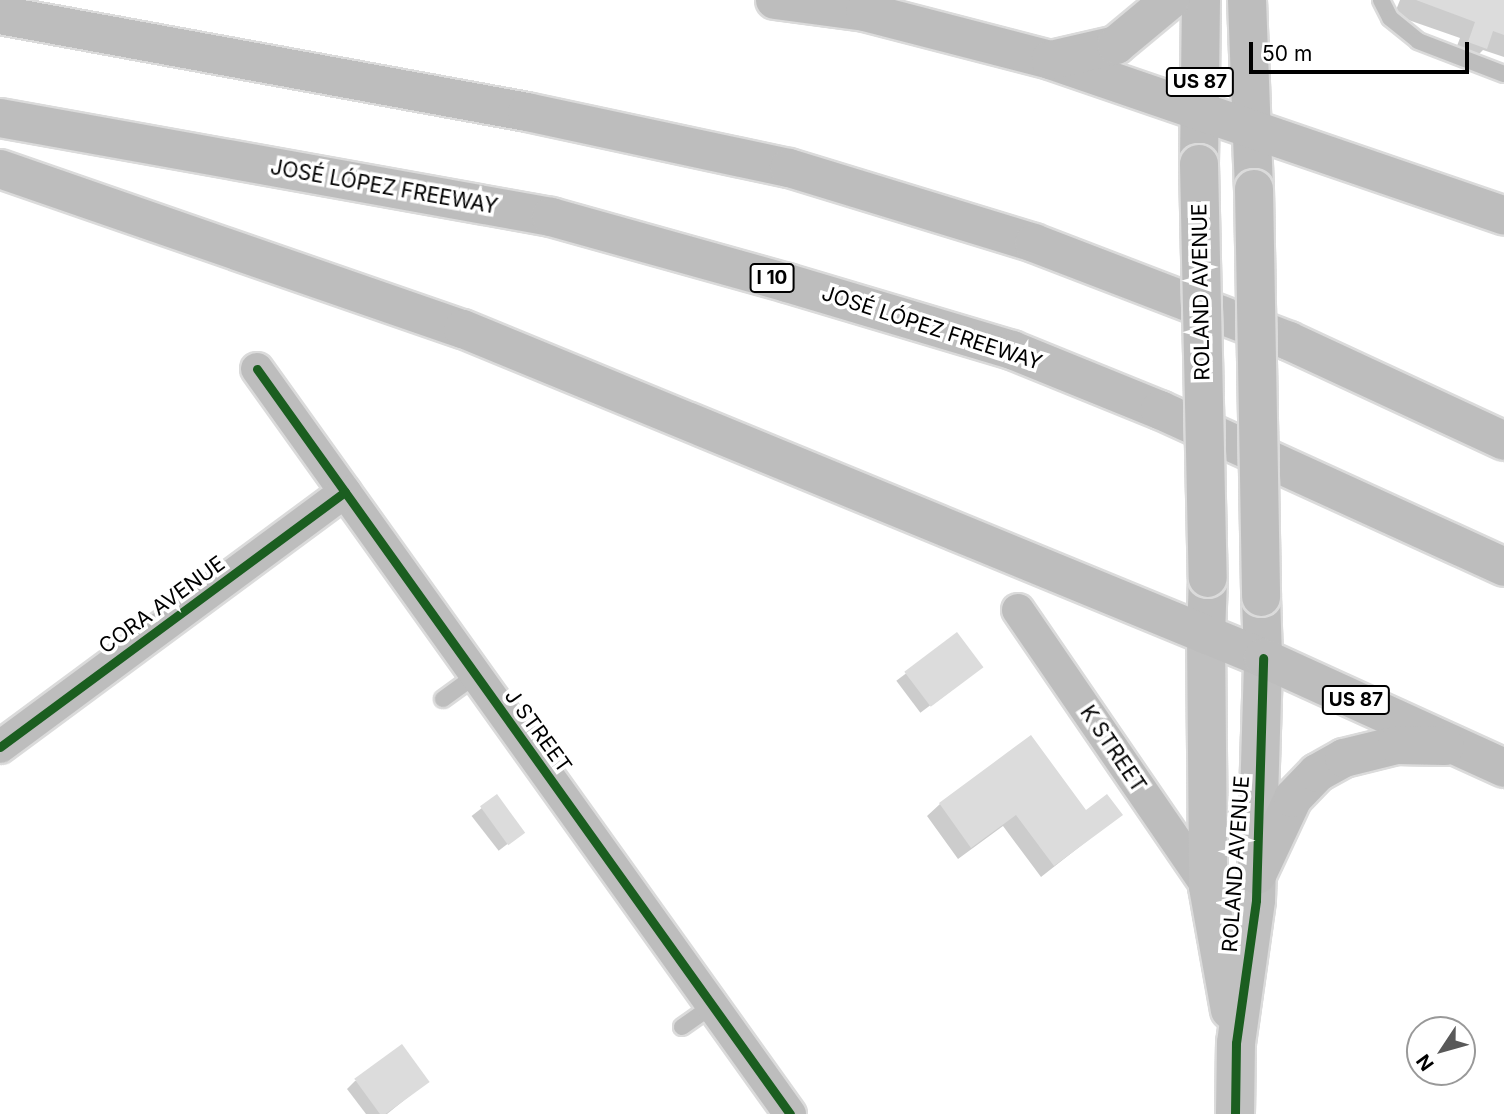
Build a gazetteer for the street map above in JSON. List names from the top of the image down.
{
  "streets": {
    "main road": [
      "US 87",
      "JOSÉ LÓPEZ FREEWAY",
      "I 10",
      "ROLAND AVENUE"
    ],
    "street": ["CORA AVENUE", "J STREET", "K STREET"]
  },
  "crossings": [
    ["US 87", "ROLAND AVENUE"],
    ["ROLAND AVENUE", "K STREET"],
    ["CORA AVENUE", "J STREET"]
  ],
  "scale_bar": "50 m",
  "north": "bottom left"
}
